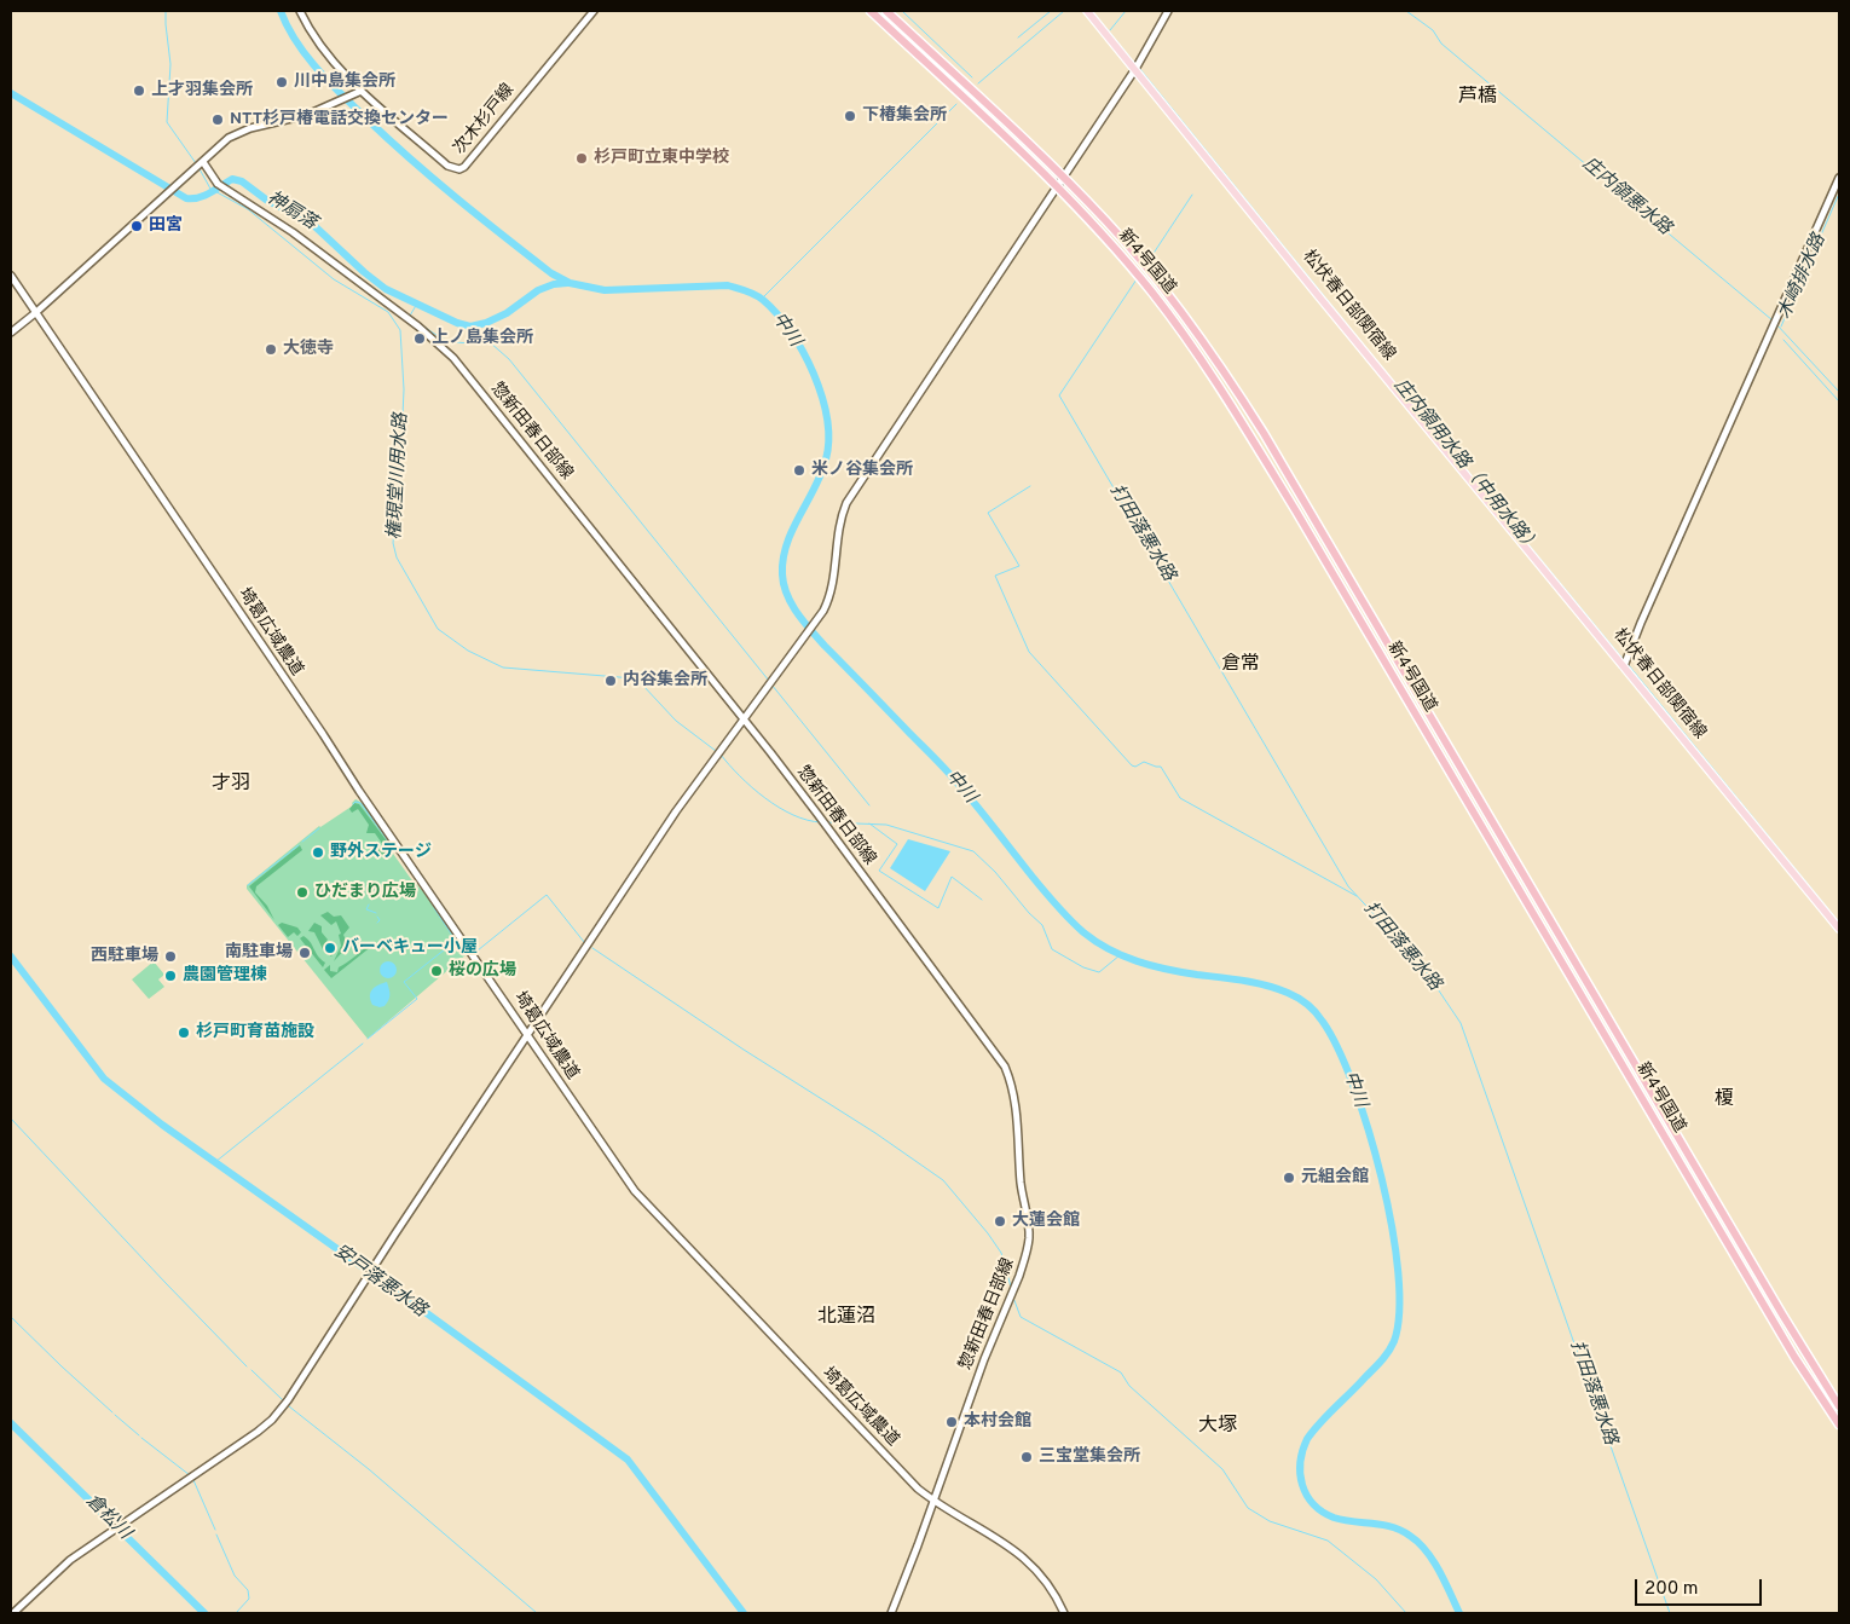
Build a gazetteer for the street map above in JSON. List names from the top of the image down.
{
  "streets": {
    "highway": ["新4号国道"],
    "main road": ["松伏春日部関宿線"],
    "street": ["次木杉戸線", "惣新田春日部線", "埼葛広域農道"]
  },
  "crossings": [
    ["惣新田春日部線", "埼葛広域農道"]
  ],
  "districts": [
    "芦橋",
    "倉常",
    "才羽",
    "榎",
    "北蓮沼",
    "大塚"
  ],
  "water": [
    "庄内領悪水路",
    "神扇落",
    "木崎排水路",
    "中川",
    "庄内領用水路（中用水路）",
    "権現堂川用水路",
    "打田落悪水路",
    "安戸落悪水路",
    "倉松川"
  ],
  "places": [
    "川中島集会所",
    "上才羽集会所",
    "下椿集会所",
    "NTT杉戸椿電話交換センター",
    "杉戸町立東中学校",
    "田宮",
    "上ノ島集会所",
    "大徳寺",
    "米ノ谷集会所",
    "内谷集会所",
    "野外ステージ",
    "ひだまり広場",
    "バーベキュー小屋",
    "南駐車場",
    "西駐車場",
    "桜の広場",
    "農園管理棟",
    "杉戸町育苗施設",
    "元組会館",
    "大蓮会館",
    "本村会館",
    "三宝堂集会所"
  ],
  "scale_bar": "200 m"
}
